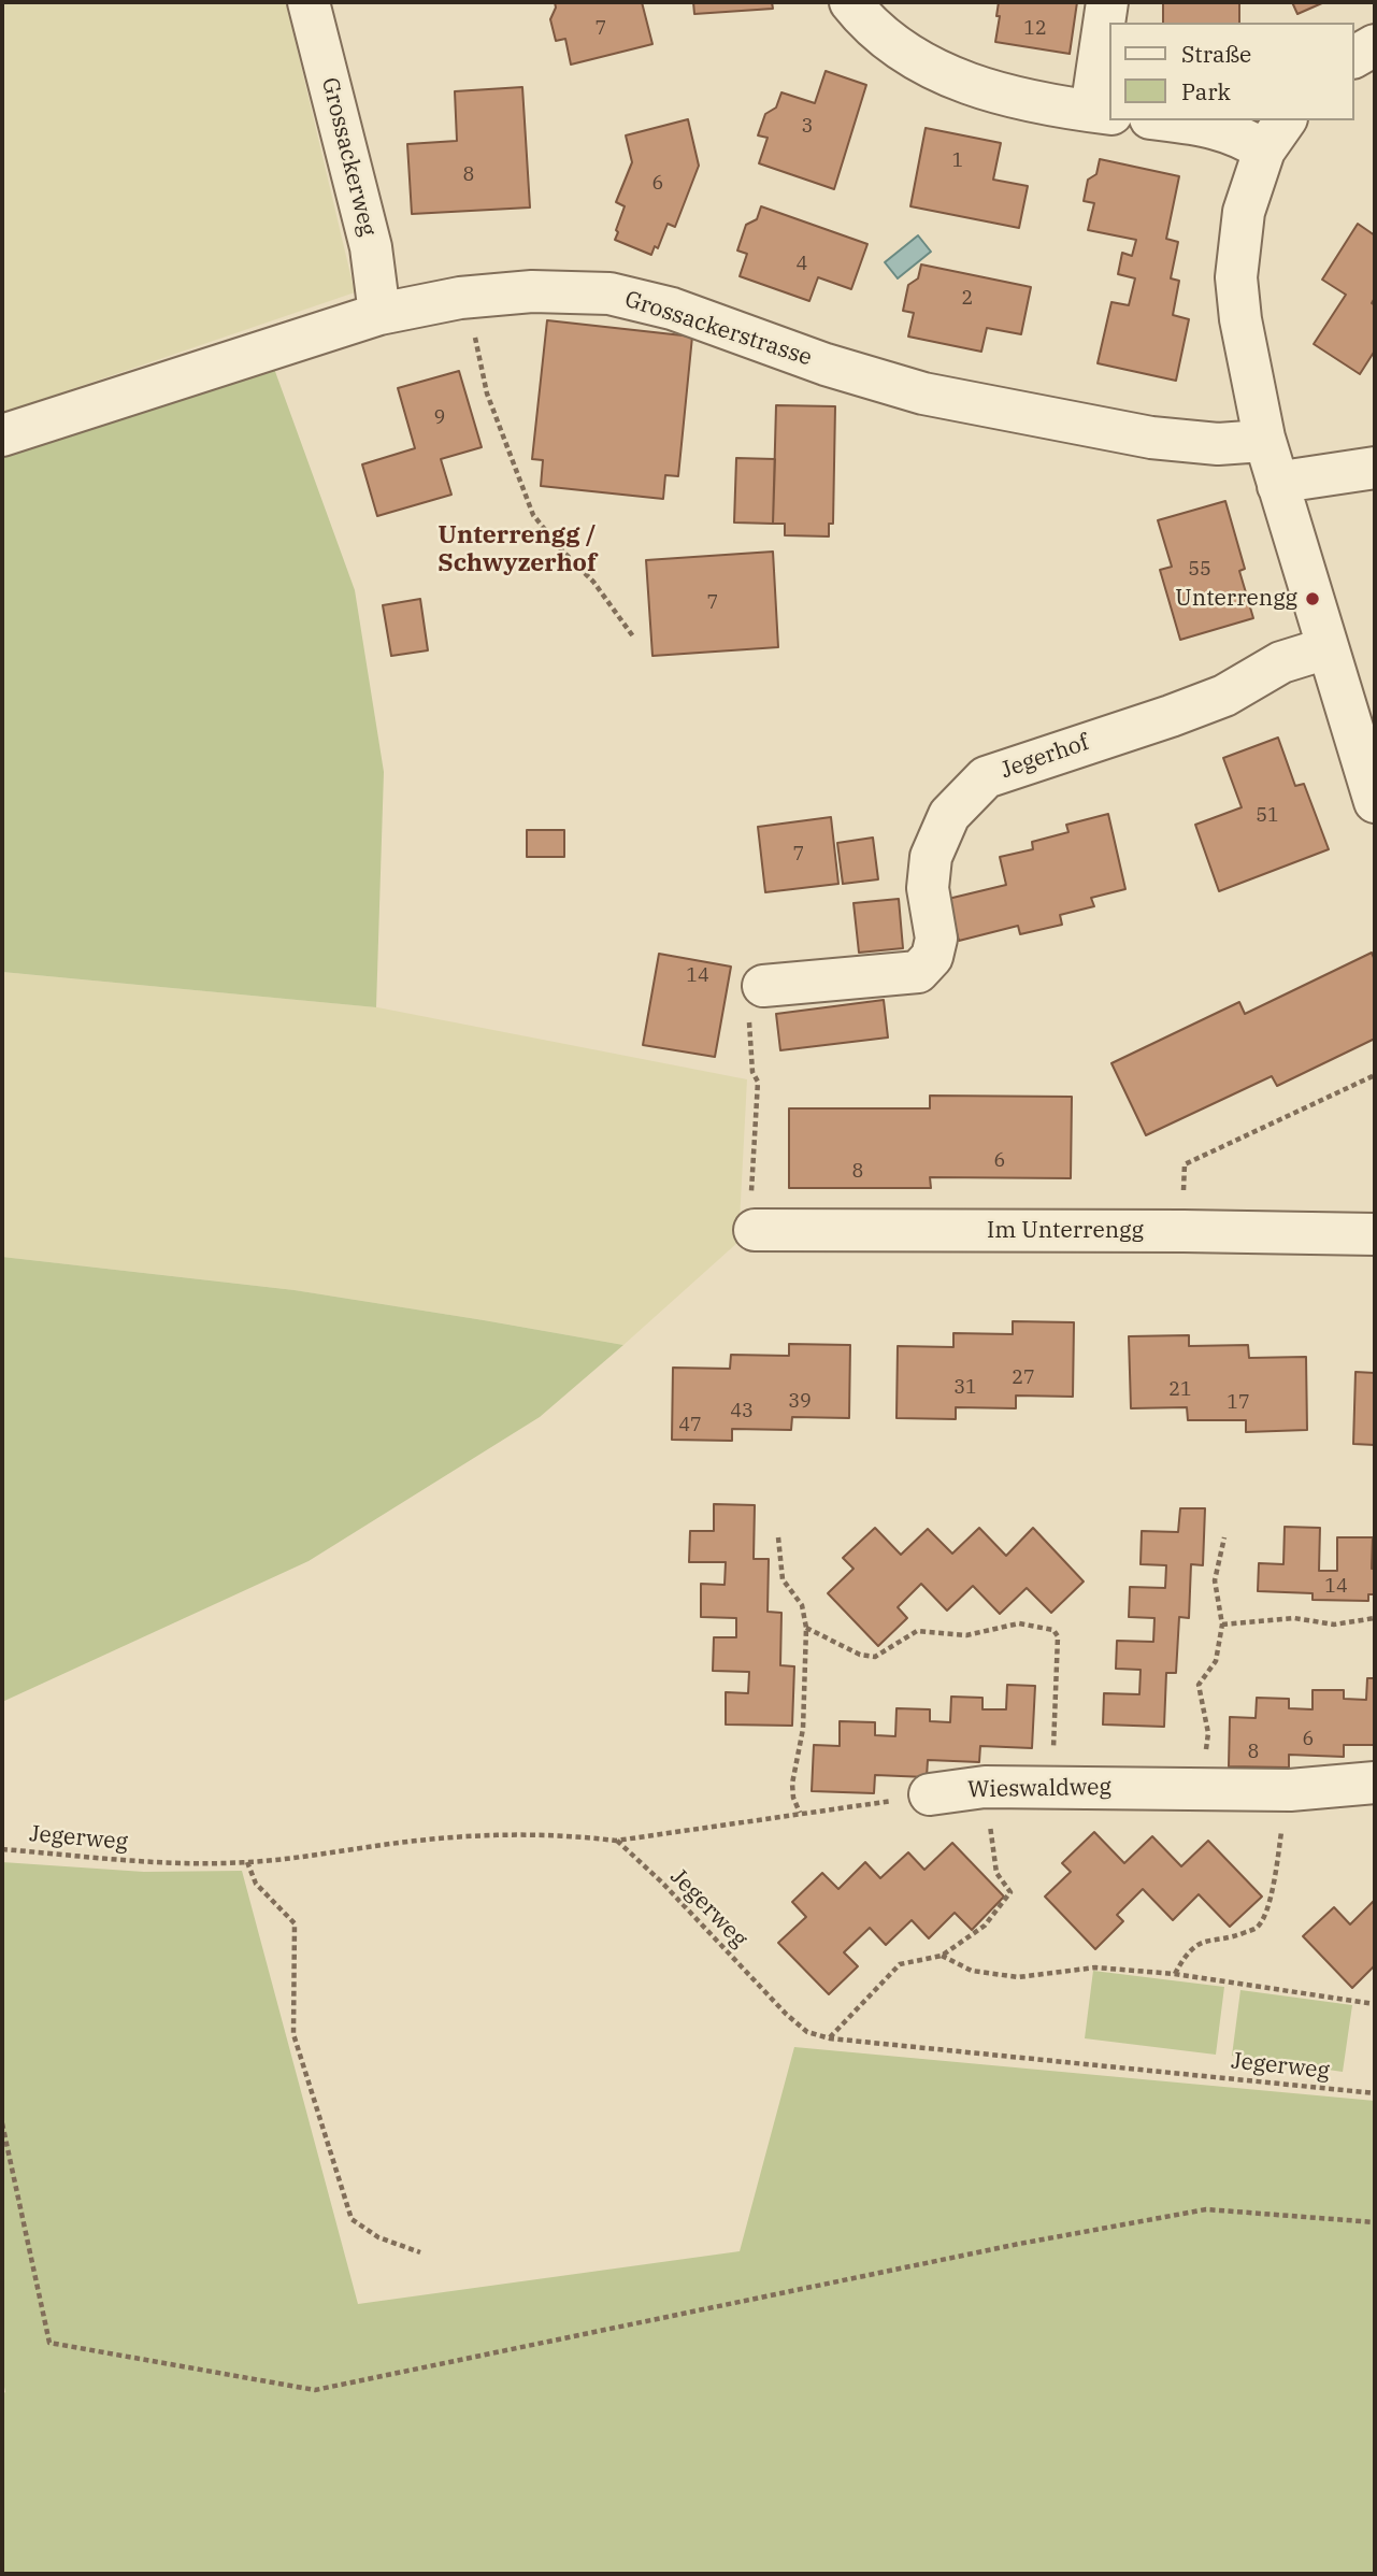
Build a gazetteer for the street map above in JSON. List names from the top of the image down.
{
  "streets": {
    "street": [
      "Grossackerweg",
      "Grossackerstrasse",
      "Jegerhof",
      "Im Unterrengg",
      "Wieswaldweg"
    ],
    "path": ["Jegerweg"]
  },
  "crossings": [
    ["Grossackerweg", "Grossackerstrasse"]
  ],
  "districts": ["Unterrengg / Schwyzerhof"],
  "places": ["Unterrengg"],
  "house_numbers": [
    "7",
    "12",
    "3",
    "1",
    "8",
    "6",
    "4",
    "2",
    "9",
    "55",
    "7",
    "51",
    "7",
    "14",
    "6",
    "8",
    "27",
    "31",
    "21",
    "39",
    "17",
    "43",
    "47",
    "14",
    "6",
    "8"
  ],
  "legend": ["Straße", "Park"]
}
